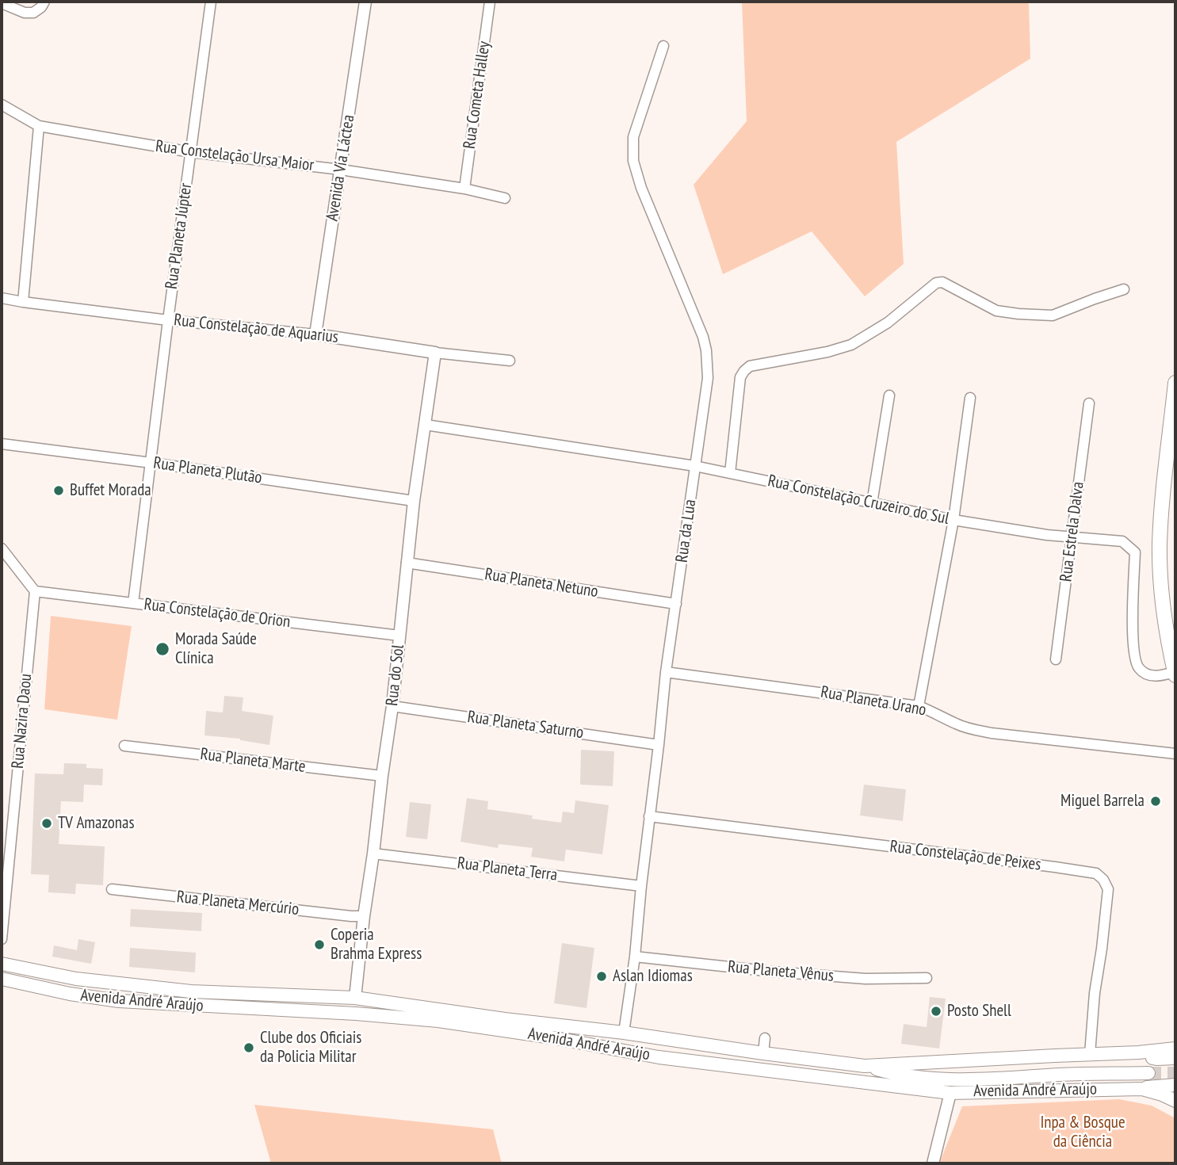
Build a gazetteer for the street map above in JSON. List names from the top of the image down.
{
  "streets": {
    "main road": ["Avenida André Araújo"],
    "street": [
      "Rua Cometa Halley",
      "Rua Constelação Ursa Maior",
      "Avenida Vía Láctea",
      "Rua Planeta Júpter",
      "Rua Constelação de Aquarius",
      "Rua Planeta Plutão",
      "Rua Constelação Cruzeiro do Sul",
      "Rua da Lua",
      "Rua Estrela Dalva",
      "Rua Planeta Netuno",
      "Rua Constelação de Orion",
      "Rua do Sol",
      "Rua Planeta Urano",
      "Rua Nazira Daou",
      "Rua Planeta Saturno",
      "Rua Planeta Marte",
      "Rua Constelação de Peixes",
      "Rua Planeta Terra",
      "Rua Planeta Mercúrio",
      "Rua Planeta Vênus"
    ]
  },
  "crossings": [
    ["Rua Cometa Halley", "Rua Constelação Ursa Maior"],
    ["Rua Constelação Ursa Maior", "Avenida Vía Láctea"],
    ["Rua Constelação Ursa Maior", "Rua Planeta Júpter"],
    ["Avenida Vía Láctea", "Rua Constelação de Aquarius"],
    ["Rua Planeta Júpter", "Rua Constelação de Aquarius"],
    ["Rua Planeta Júpter", "Rua Planeta Plutão"],
    ["Rua Planeta Júpter", "Rua Constelação de Orion"],
    ["Rua Constelação de Aquarius", "Rua do Sol"],
    ["Rua Planeta Plutão", "Rua do Sol"],
    ["Rua Constelação Cruzeiro do Sul", "Rua da Lua"],
    ["Rua Constelação Cruzeiro do Sul", "Rua Estrela Dalva"],
    ["Rua Constelação Cruzeiro do Sul", "Rua do Sol"],
    ["Rua da Lua", "Rua Planeta Netuno"],
    ["Rua da Lua", "Rua Planeta Urano"],
    ["Rua da Lua", "Rua Planeta Saturno"],
    ["Rua da Lua", "Rua Constelação de Peixes"],
    ["Rua da Lua", "Rua Planeta Terra"],
    ["Rua da Lua", "Rua Planeta Vênus"],
    ["Rua da Lua", "Avenida André Araújo"],
    ["Rua Planeta Netuno", "Rua do Sol"],
    ["Rua Constelação de Orion", "Rua do Sol"],
    ["Rua Constelação de Orion", "Rua Nazira Daou"],
    ["Rua do Sol", "Rua Planeta Saturno"],
    ["Rua do Sol", "Rua Planeta Marte"],
    ["Rua do Sol", "Rua Planeta Terra"],
    ["Rua do Sol", "Rua Planeta Mercúrio"],
    ["Rua do Sol", "Avenida André Araújo"],
    ["Rua Constelação de Peixes", "Avenida André Araújo"]
  ],
  "parks": ["Inpa & Bosque da Ciência"],
  "places": [
    "Buffet Morada",
    "Morada Saúde Clínica",
    "Miguel Barrela",
    "TV Amazonas",
    "Coperia Brahma Express",
    "Aslan Idiomas",
    "Posto Shell",
    "Clube dos Oficiais da Policia Militar"
  ]
}
